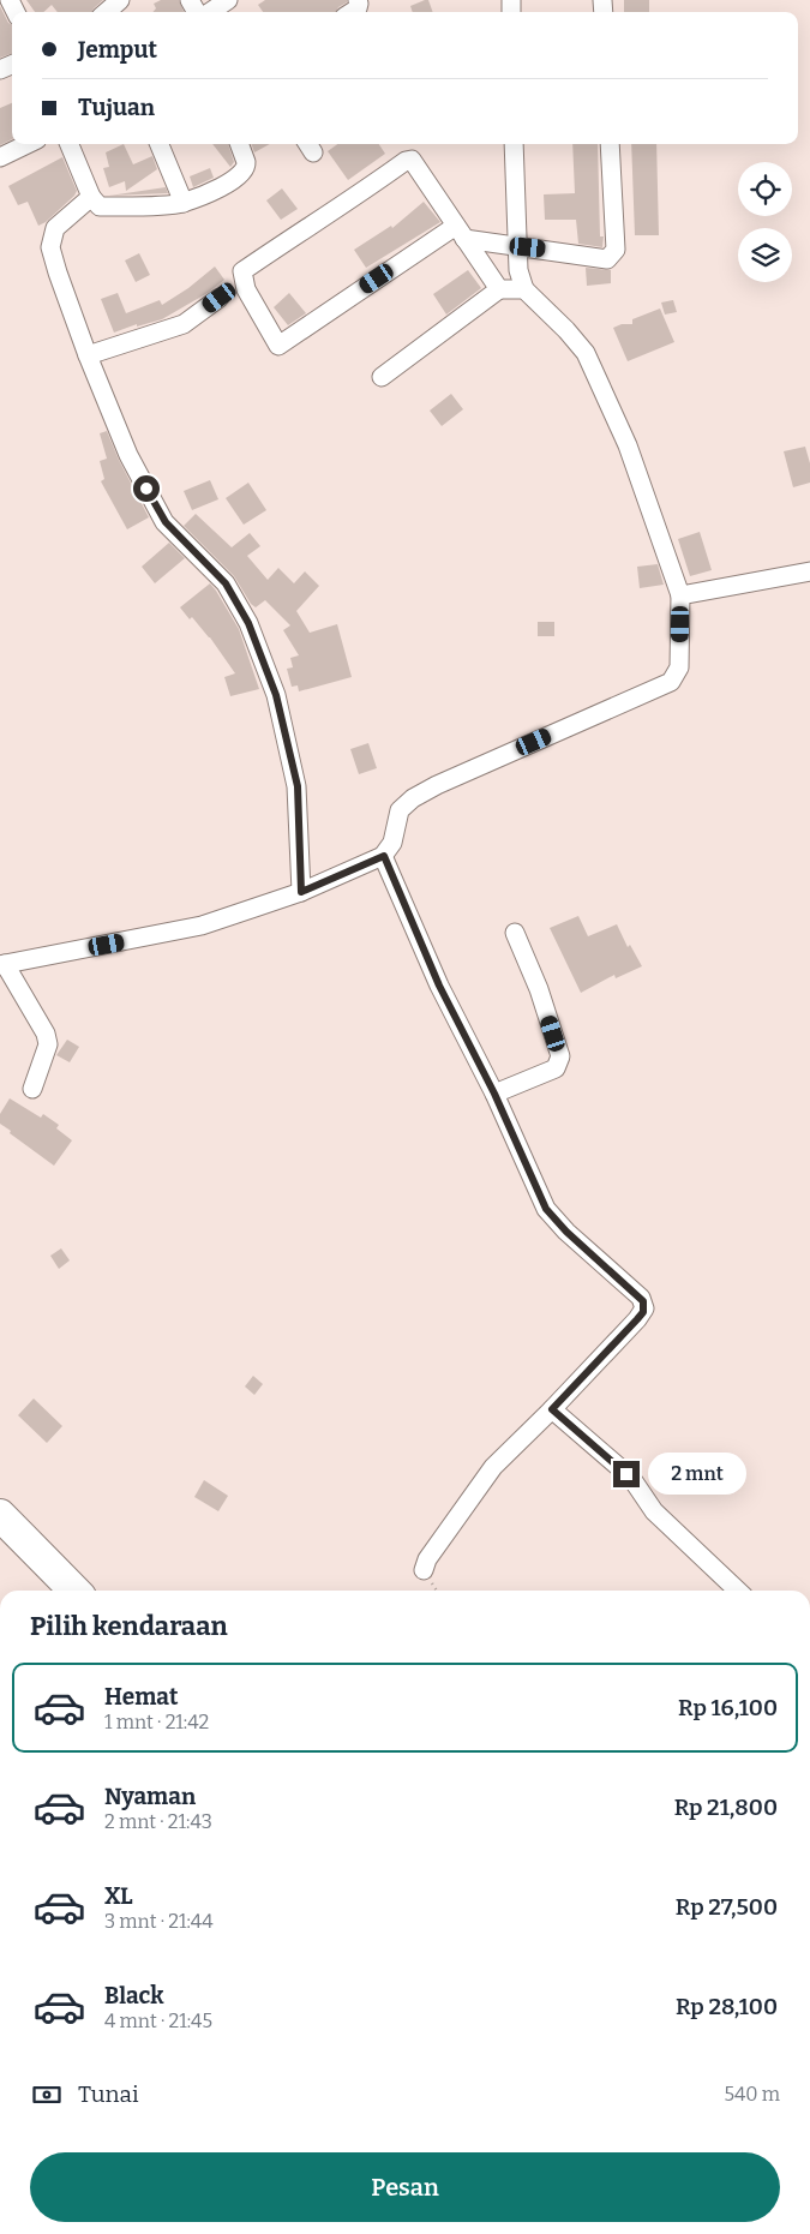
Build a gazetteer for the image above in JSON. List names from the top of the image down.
{
  "page": {
    "banner": ["Jemput", "Tujuan"],
    "bubble": "2 mnt",
    "heading": "Pilih kendaraan",
    "list": [
      {
        "name": "Hemat",
        "note": "1 mnt · 21:42",
        "value": "Rp 16,100"
      },
      {
        "name": "Nyaman",
        "note": "2 mnt · 21:43",
        "value": "Rp 21,800"
      },
      {
        "name": "XL",
        "note": "3 mnt · 21:44",
        "value": "Rp 27,500"
      },
      {
        "name": "Black",
        "note": "4 mnt · 21:45",
        "value": "Rp 28,100"
      }
    ],
    "pay": ["Tunai", "540 m"],
    "buttons": "Pesan"
  }
}
